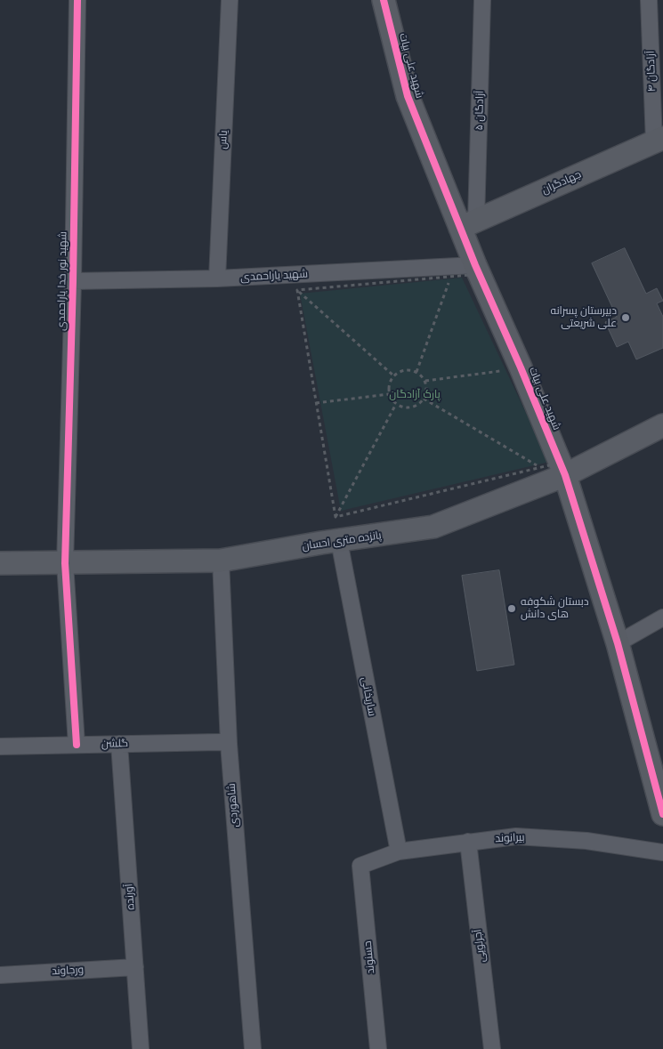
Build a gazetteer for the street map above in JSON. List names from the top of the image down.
{
  "streets": {
    "street": [
      "شهید علی بیات",
      "آزادگان ۴",
      "آزادگان ۵",
      "یاس",
      "جهادگران",
      "شهید یاراحمدی",
      "شهید نور خدا یاراحمدی",
      "پانزده متری احسان",
      "ساریخانی",
      "گلشن",
      "شاهوردی",
      "بیرانوند",
      "آورنده",
      "آجرلویی",
      "حسنوند",
      "ورجاوند"
    ]
  },
  "crossings": [
    ["شهید علی بیات", "آزادگان ۵"],
    ["شهید علی بیات", "جهادگران"],
    ["شهید علی بیات", "شهید یاراحمدی"],
    ["شهید علی بیات", "پانزده متری احسان"],
    ["آزادگان ۴", "جهادگران"],
    ["آزادگان ۵", "جهادگران"],
    ["یاس", "شهید یاراحمدی"],
    ["شهید یاراحمدی", "شهید نور خدا یاراحمدی"],
    ["شهید نور خدا یاراحمدی", "پانزده متری احسان"],
    ["شهید نور خدا یاراحمدی", "گلشن"],
    ["پانزده متری احسان", "ساریخانی"],
    ["پانزده متری احسان", "شاهوردی"],
    ["ساریخانی", "بیرانوند"],
    ["گلشن", "شاهوردی"],
    ["گلشن", "آورنده"],
    ["بیرانوند", "آجرلویی"],
    ["بیرانوند", "حسنوند"],
    ["آورنده", "ورجاوند"]
  ],
  "parks": ["پارک آزادگان"],
  "places": ["دبیرستان پسرانه علی شریعتی", "دبستان شکوفه های دانش"]
}
